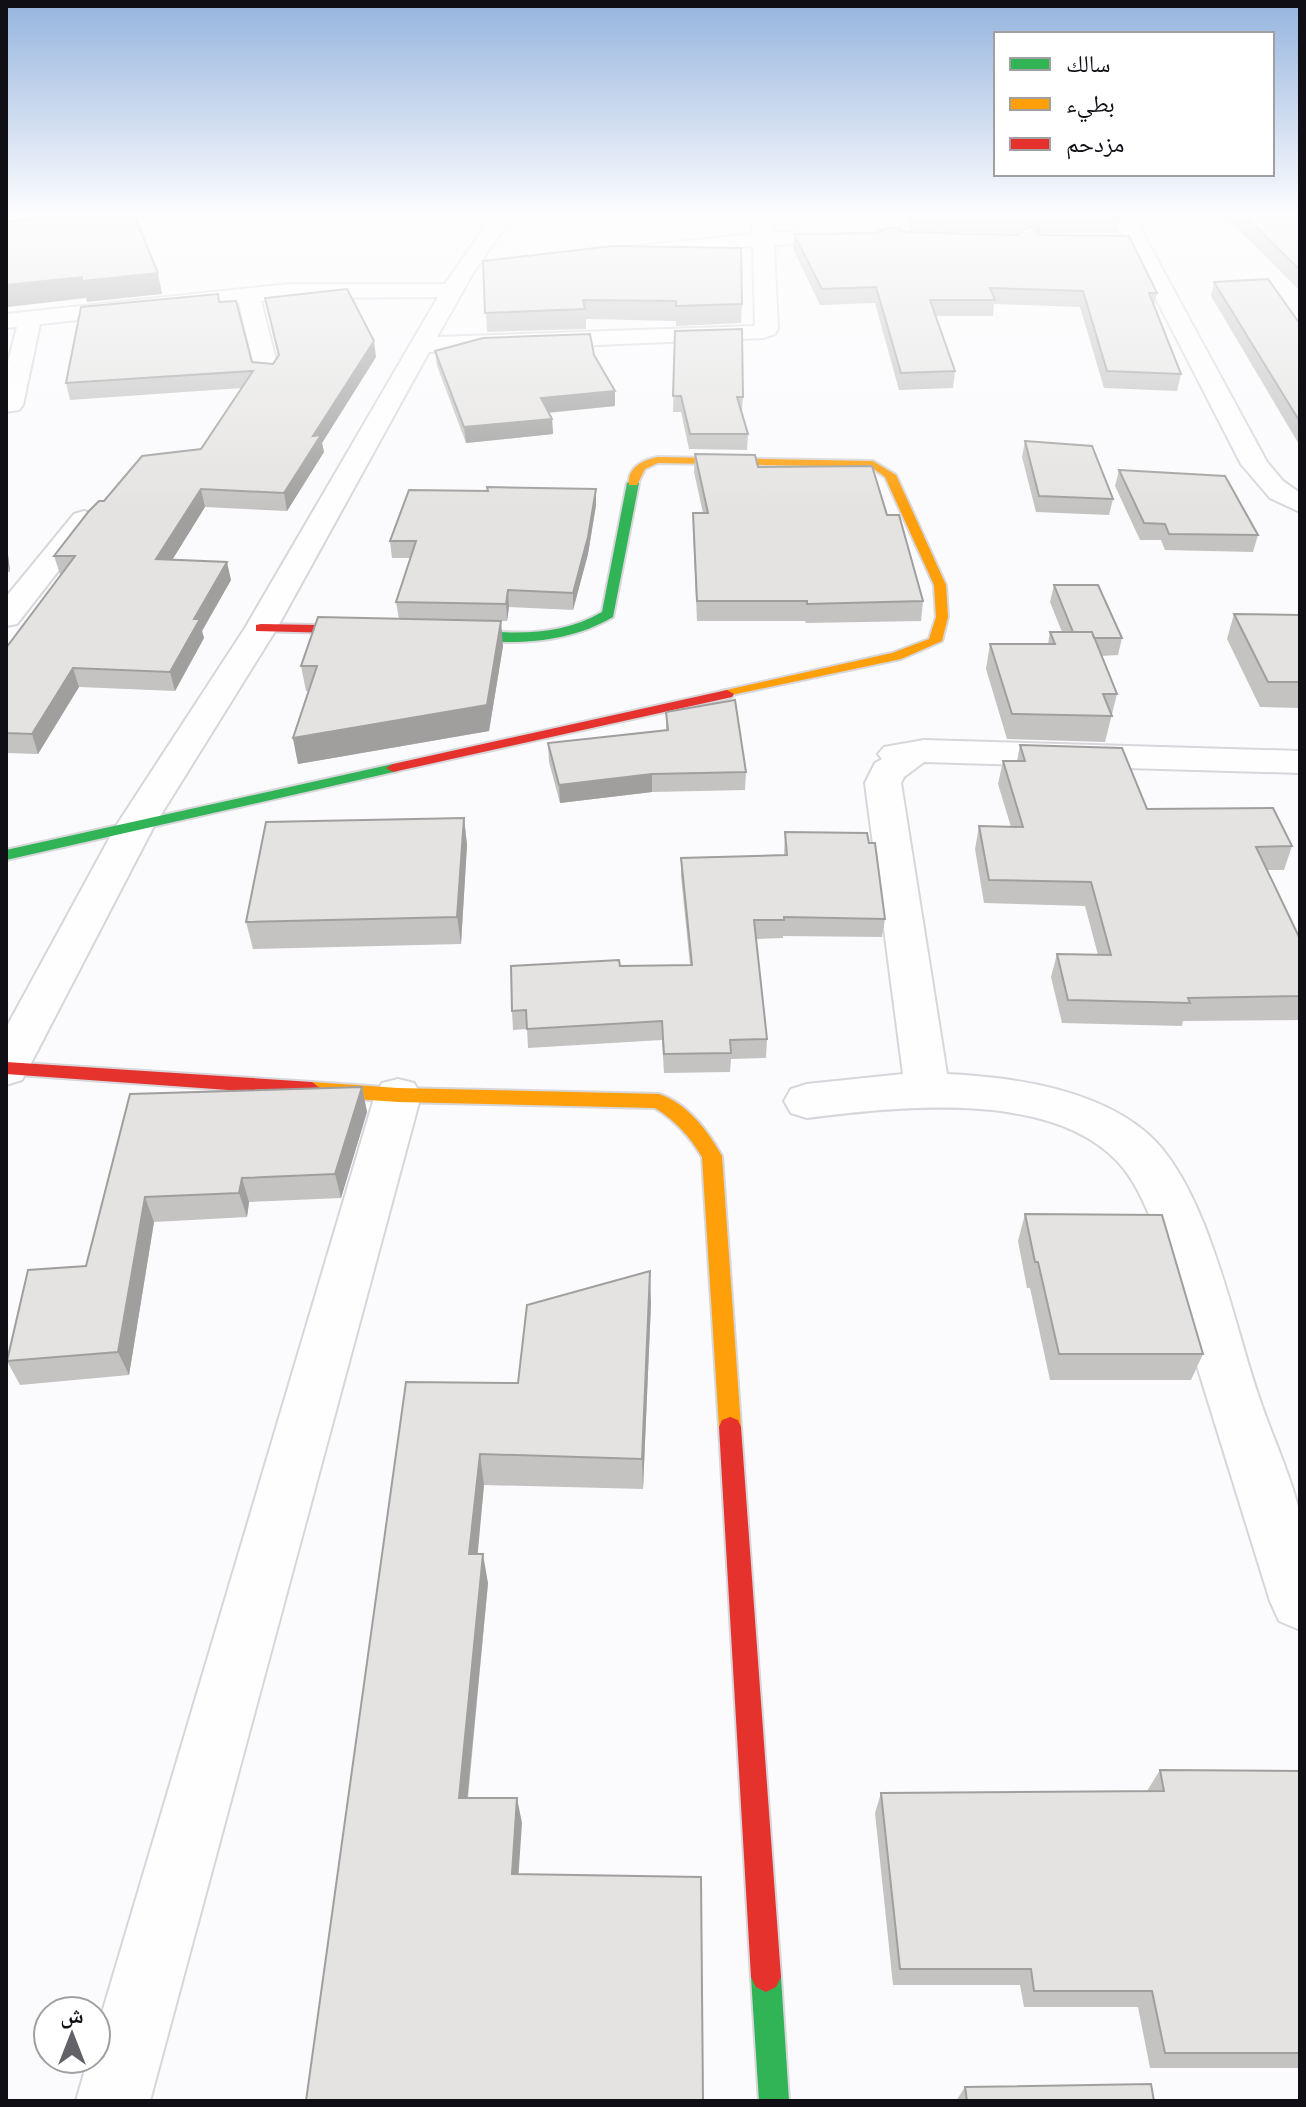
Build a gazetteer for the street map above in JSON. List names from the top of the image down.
{
  "legend": ["سالك", "بطيء", "مزدحم"],
  "north": "top"
}
